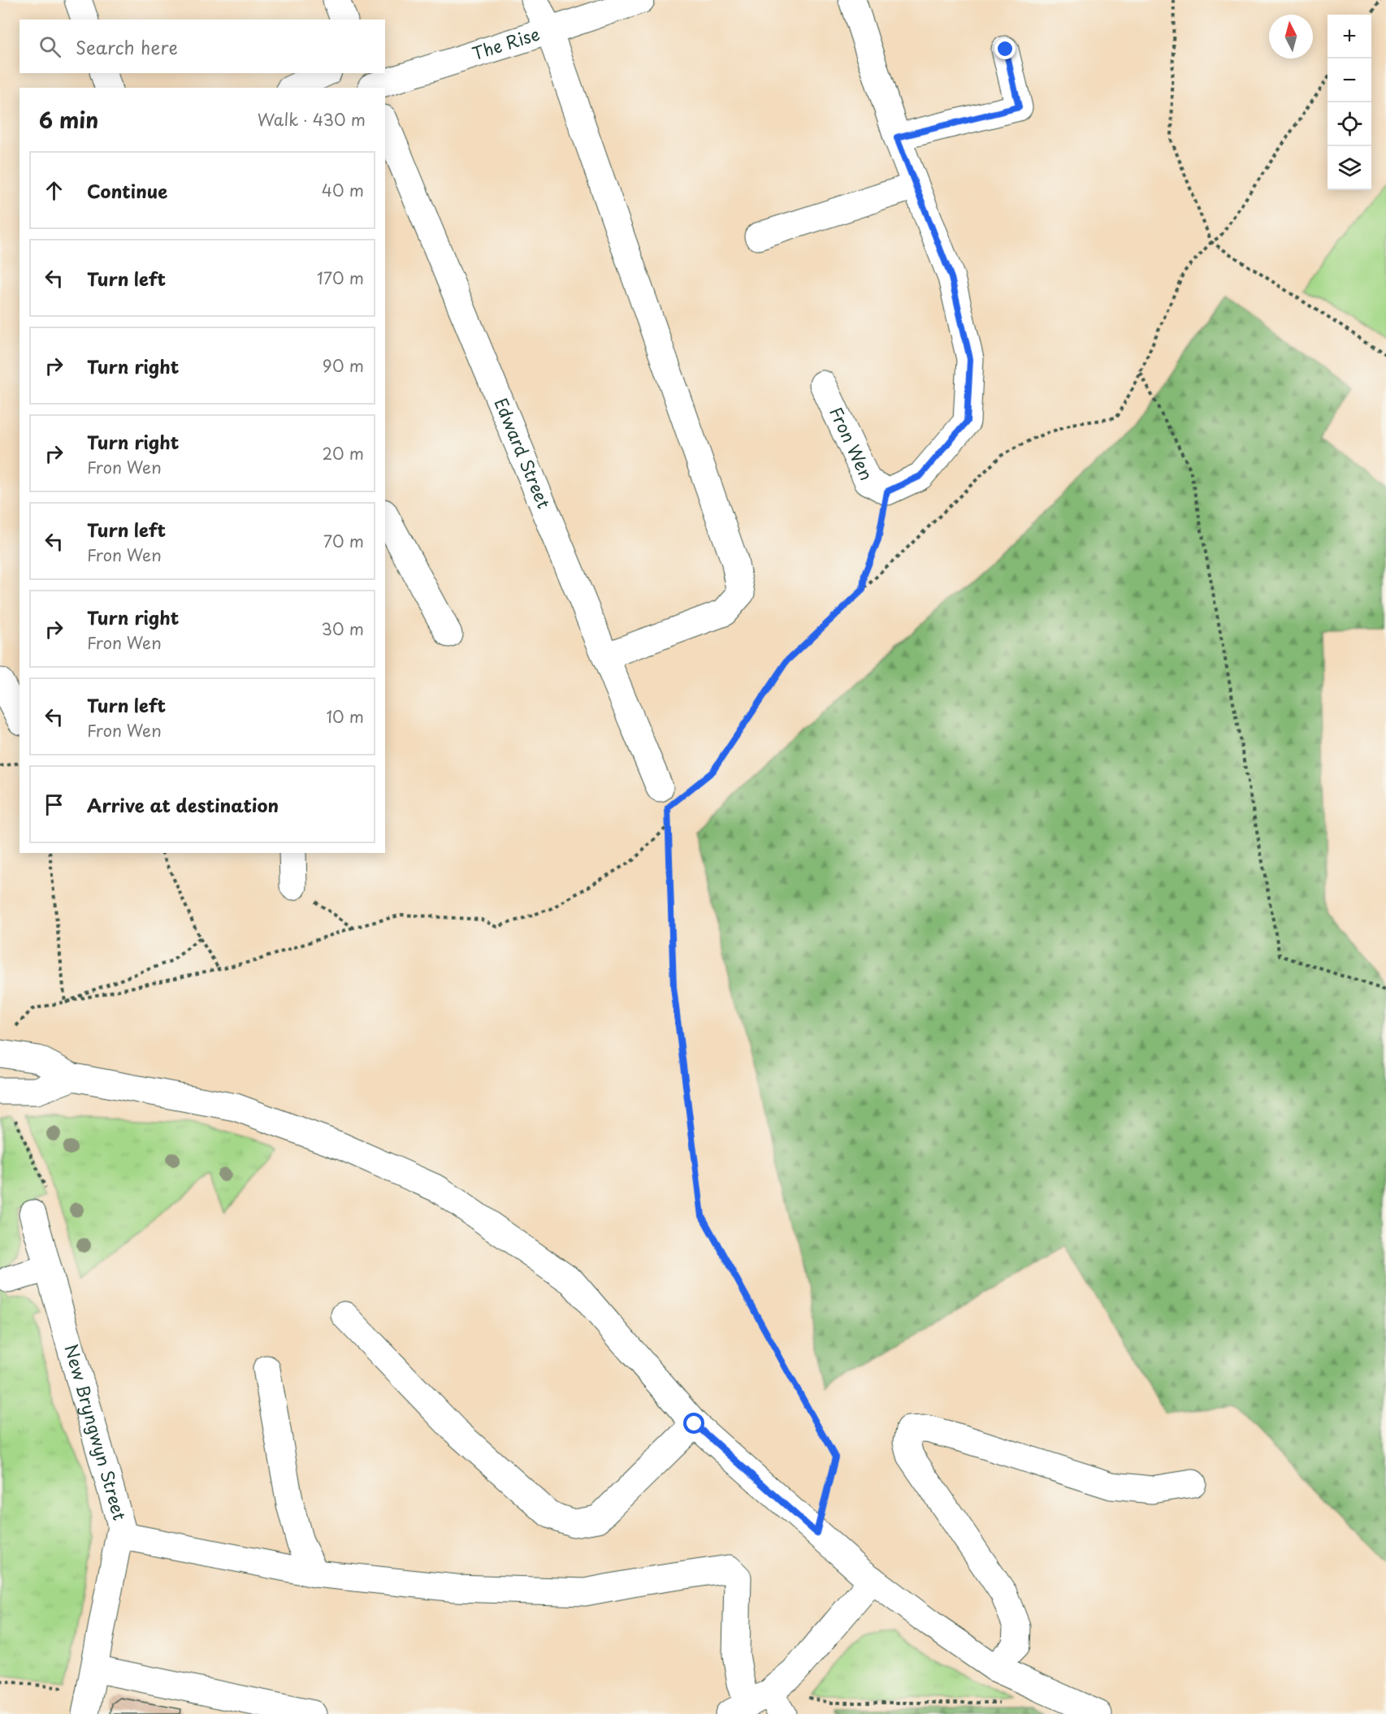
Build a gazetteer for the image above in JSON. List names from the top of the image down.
{
  "streets": {
    "street": [
      "The Rise",
      "Fron Wen",
      "Edward Street",
      "New Bryngwyn Street"
    ]
  },
  "north": "top",
  "page": {
    "map_buttons": ["+", "−"],
    "search": "Search here",
    "heading": ["6 min", "Walk · 430 m"],
    "list": [
      ["Continue", "40 m"],
      ["Turn left", "170 m"],
      ["Turn right", "90 m"],
      ["Turn right", "Fron Wen", "20 m"],
      ["Turn left", "Fron Wen", "70 m"],
      ["Turn right", "Fron Wen", "30 m"],
      ["Turn left", "Fron Wen", "10 m"],
      "Arrive at destination"
    ]
  }
}
